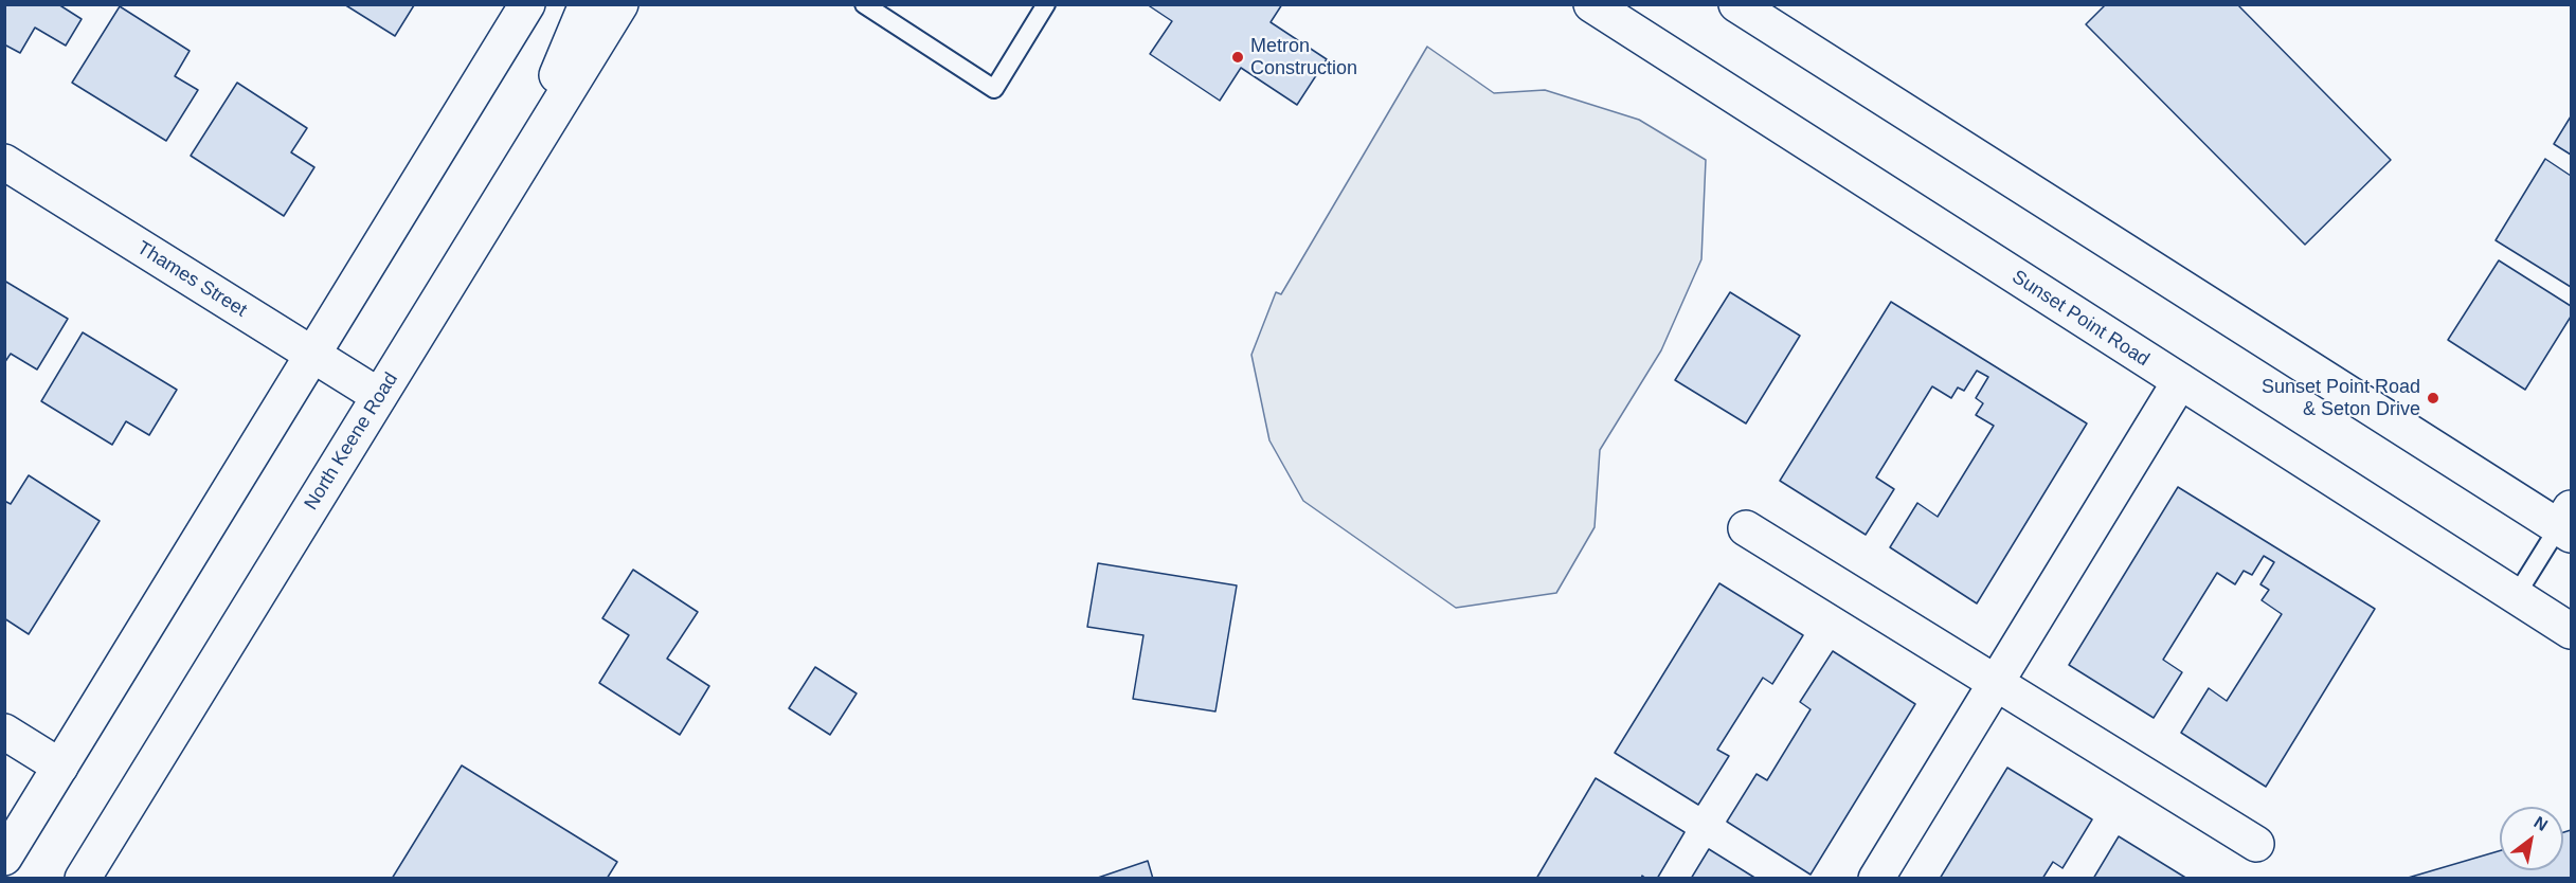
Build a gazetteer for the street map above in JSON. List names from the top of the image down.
{
  "streets": {
    "main road": ["Thames Street", "Sunset Point Road", "North Keene Road"]
  },
  "crossings": [
    ["Thames Street", "North Keene Road"]
  ],
  "places": ["Metron Construction", "Sunset Point Road & Seton Drive"],
  "north": "top right"
}
